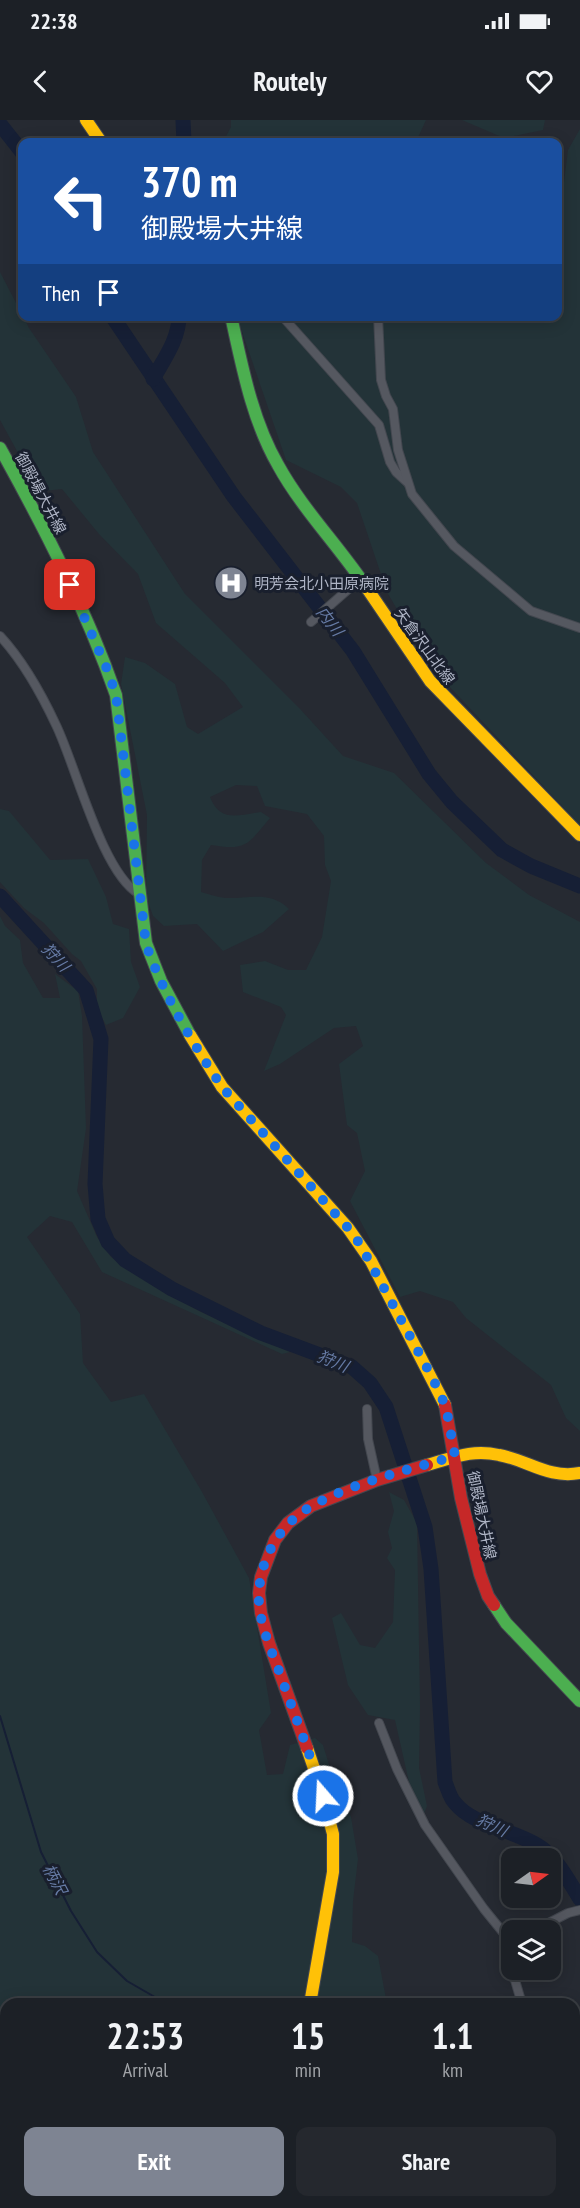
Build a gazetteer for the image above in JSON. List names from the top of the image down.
{
  "streets": {
    "main road": ["御殿場大井線", "矢倉沢山北線"]
  },
  "water": ["内川", "狩川", "柄沢"],
  "places": {
    "hospital": ["明芳会北小田原病院"]
  },
  "north": "right",
  "page": {
    "status": "22:38",
    "header": "Routely",
    "turn": ["370 m", "御殿場大井線"],
    "then": "Then",
    "eta": [
      "22:53",
      "Arrival",
      "15",
      "min",
      "1.1",
      "km"
    ],
    "buttons": ["Exit", "Share"]
  }
}
